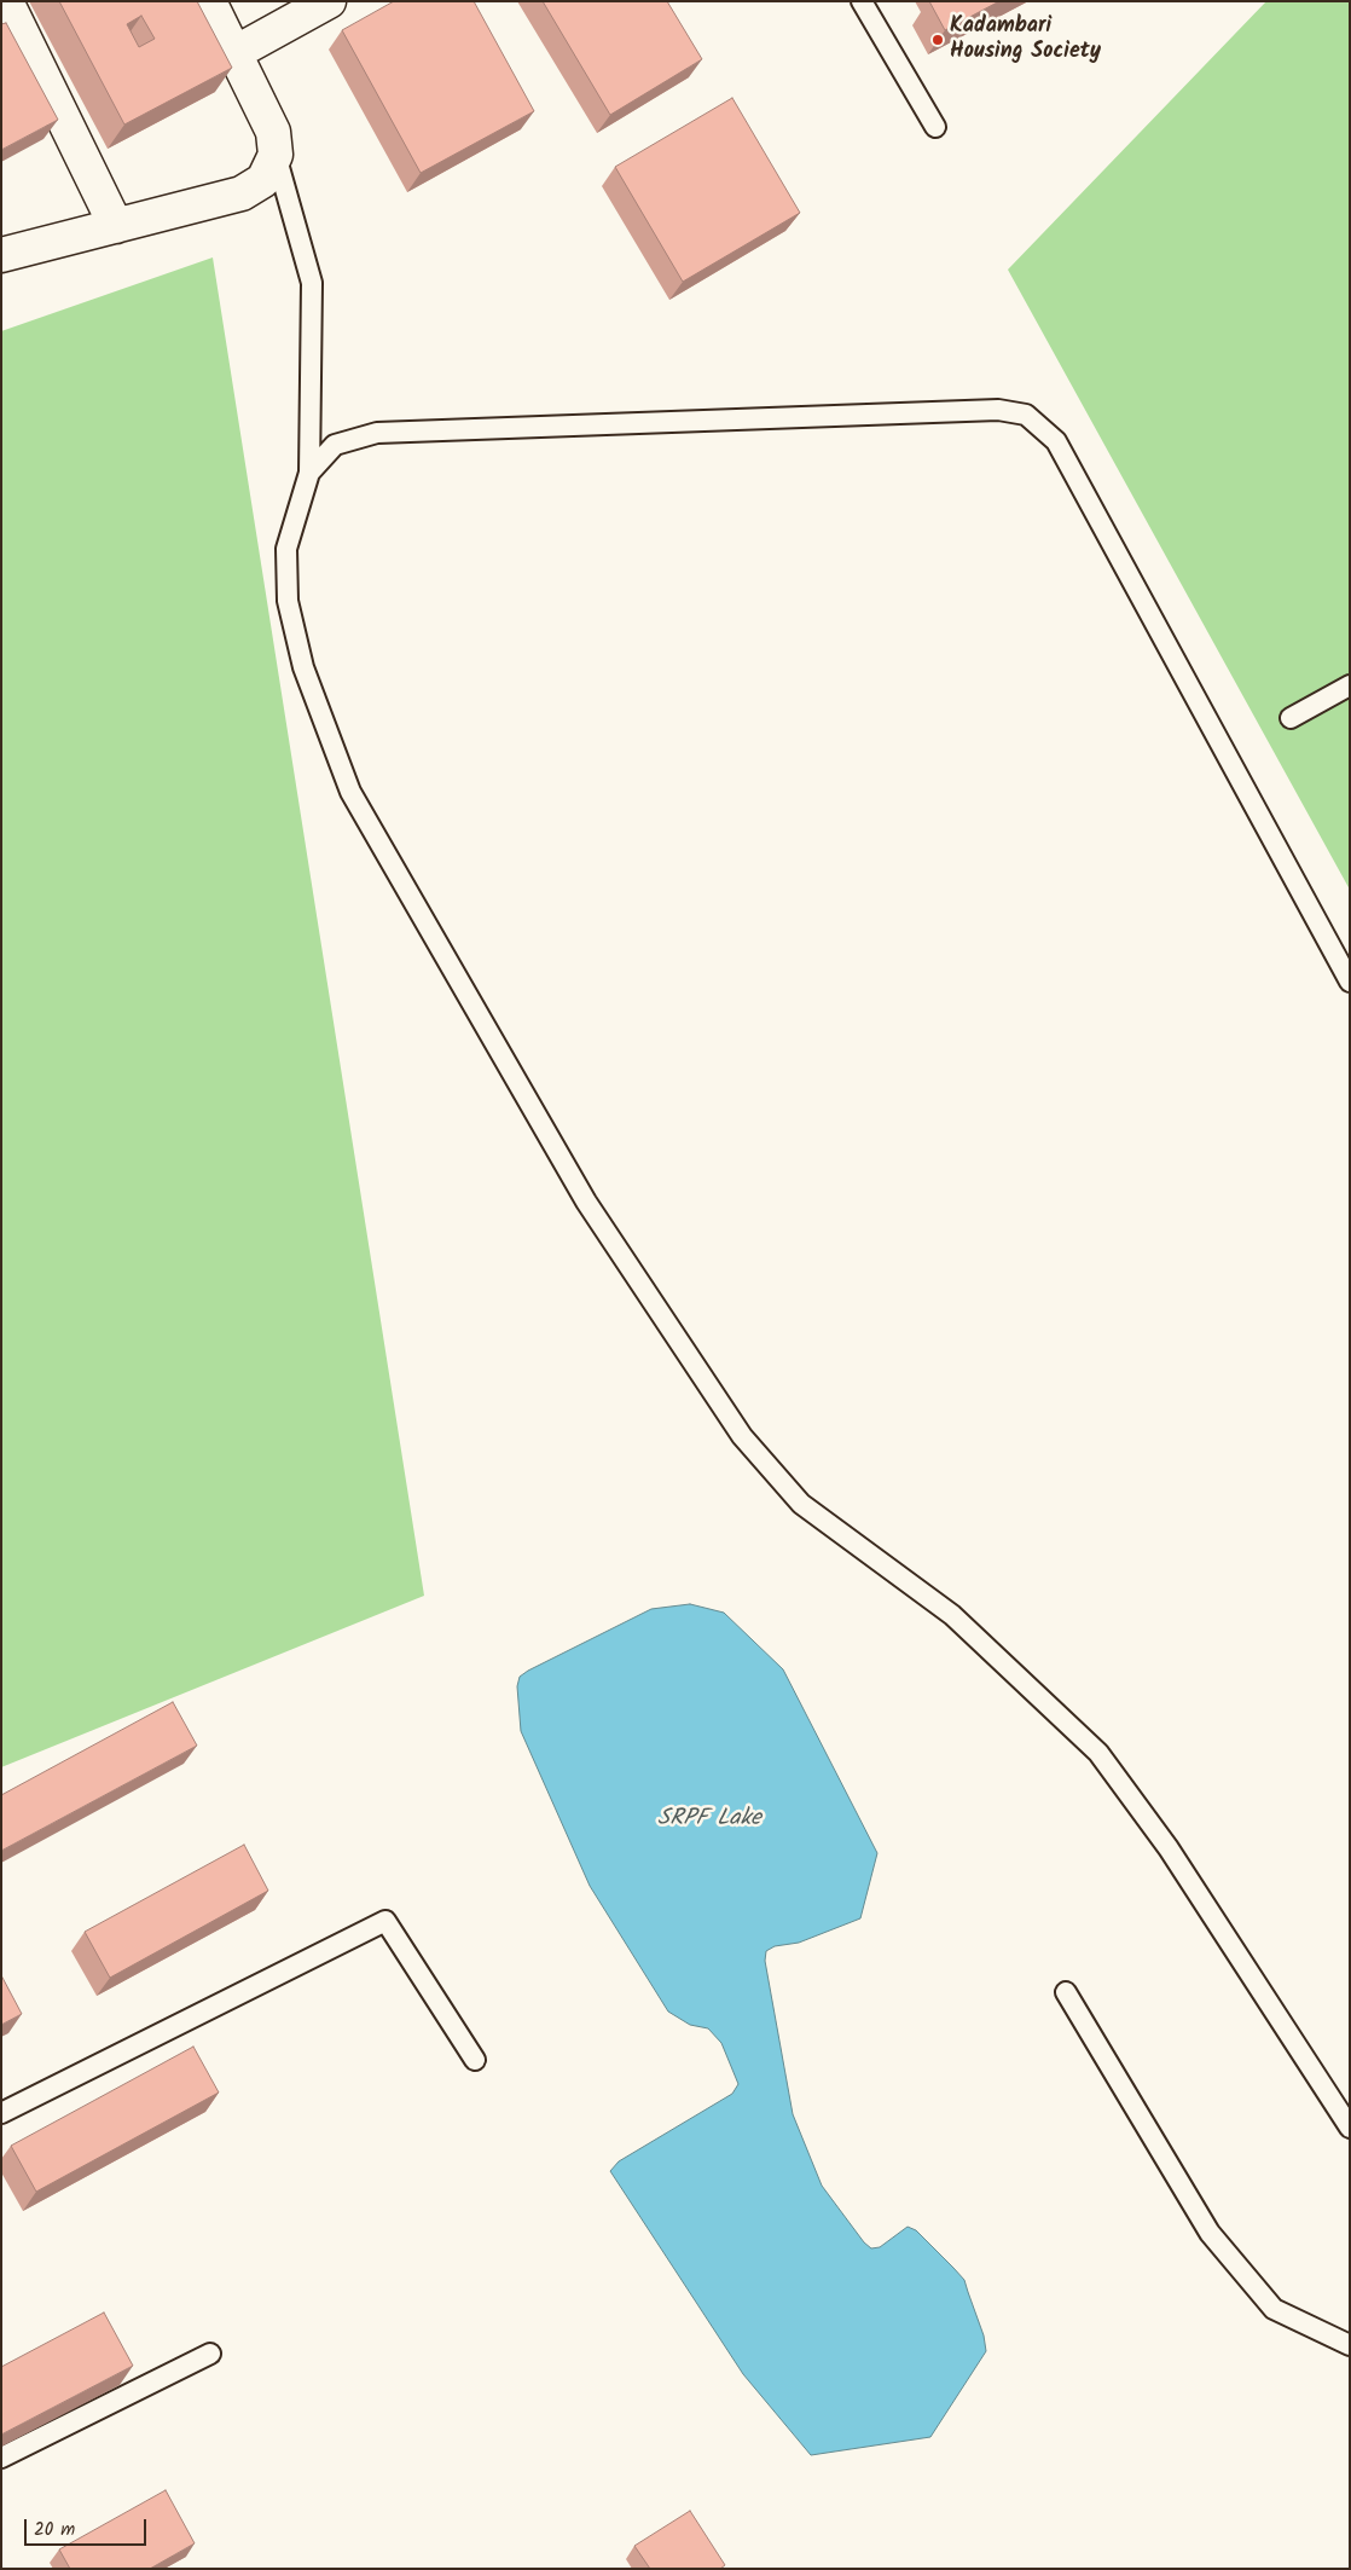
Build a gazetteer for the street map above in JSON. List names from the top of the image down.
{
  "water": ["SRPF Lake"],
  "places": ["Kadambari Housing Society"],
  "scale_bar": "20 m"
}
